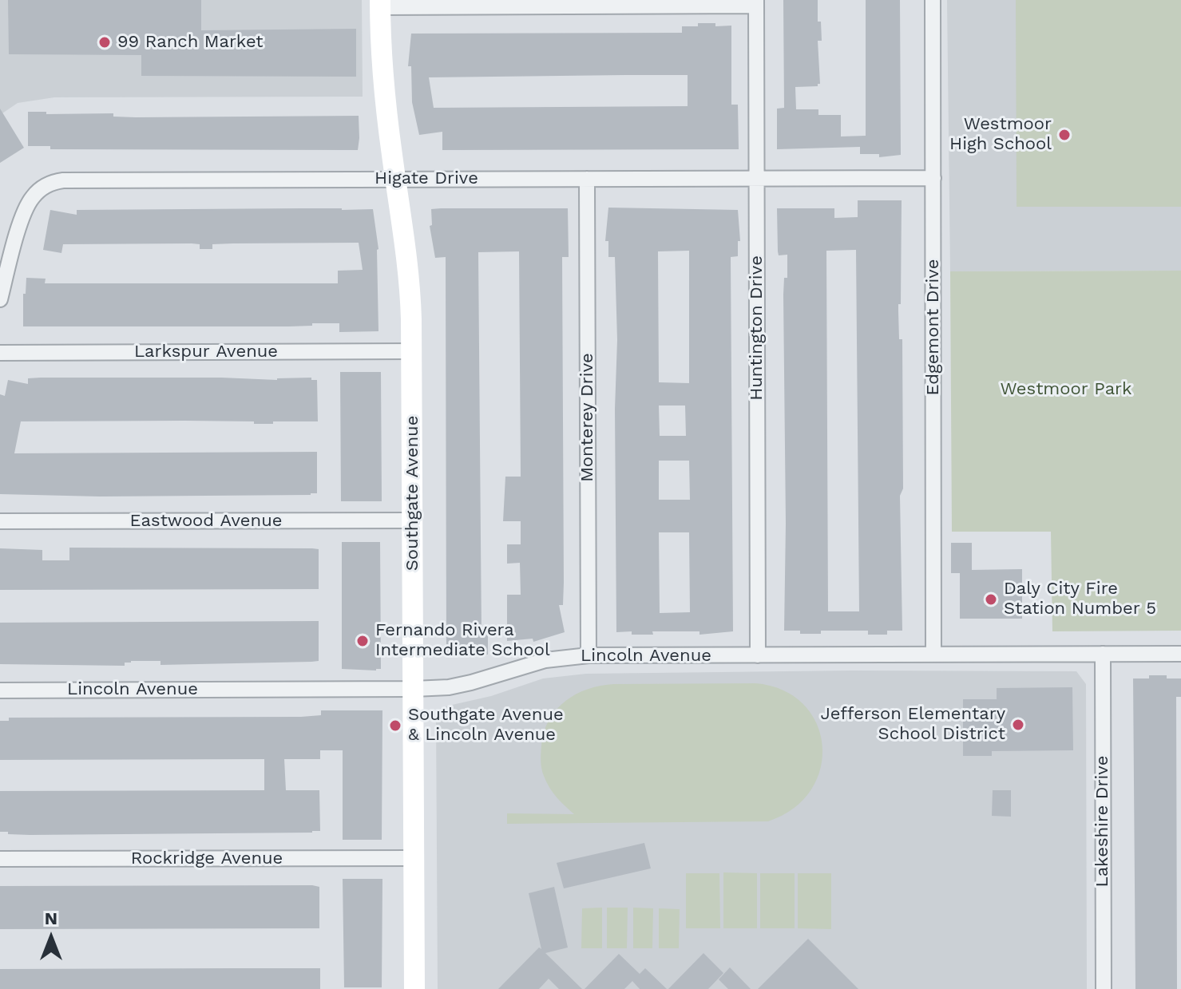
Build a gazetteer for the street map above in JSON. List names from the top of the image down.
{
  "streets": {
    "street": [
      "Higate Drive",
      "Edgemont Drive",
      "Huntington Drive",
      "Larkspur Avenue",
      "Monterey Drive",
      "Southgate Avenue",
      "Eastwood Avenue",
      "Lincoln Avenue",
      "Lakeshire Drive",
      "Rockridge Avenue"
    ]
  },
  "crossings": [
    ["Higate Drive", "Edgemont Drive"],
    ["Higate Drive", "Huntington Drive"],
    ["Higate Drive", "Monterey Drive"],
    ["Higate Drive", "Southgate Avenue"],
    ["Edgemont Drive", "Lincoln Avenue"],
    ["Huntington Drive", "Lincoln Avenue"],
    ["Larkspur Avenue", "Southgate Avenue"],
    ["Monterey Drive", "Lincoln Avenue"],
    ["Southgate Avenue", "Eastwood Avenue"],
    ["Southgate Avenue", "Lincoln Avenue"],
    ["Southgate Avenue", "Rockridge Avenue"],
    ["Lincoln Avenue", "Lakeshire Drive"]
  ],
  "parks": ["Westmoor Park"],
  "places": [
    "99 Ranch Market",
    "Westmoor High School",
    "Daly City Fire Station Number 5",
    "Fernando Rivera Intermediate School",
    "Jefferson Elementary School District",
    "Southgate Avenue & Lincoln Avenue"
  ],
  "north": "top"
}
